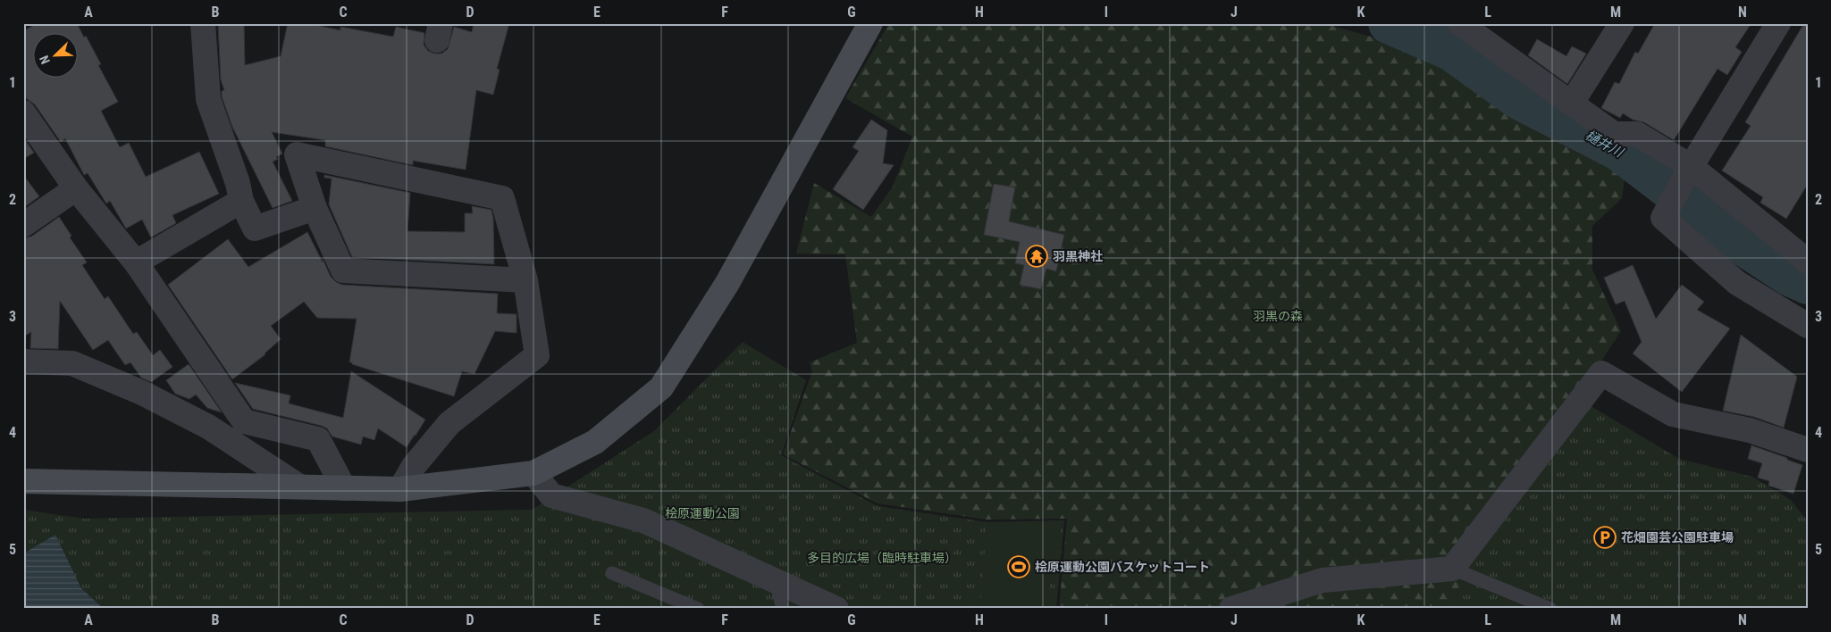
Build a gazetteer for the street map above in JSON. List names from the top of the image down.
{
  "water": ["樋井川"],
  "parks": ["羽黒の森", "桧原運動公園", "多目的広場（臨時駐車場）"],
  "places": {
    "temple": ["羽黒神社"],
    "parking": ["花畑園芸公園駐車場"],
    "sports": ["桧原運動公園バスケットコート"]
  },
  "north": "bottom left",
  "grid": {
    "columns": [
      "A",
      "B",
      "C",
      "D",
      "E",
      "F",
      "G",
      "H",
      "I",
      "J",
      "K",
      "L",
      "M",
      "N"
    ],
    "rows": [
      "1",
      "2",
      "3",
      "4",
      "5"
    ]
  }
}
